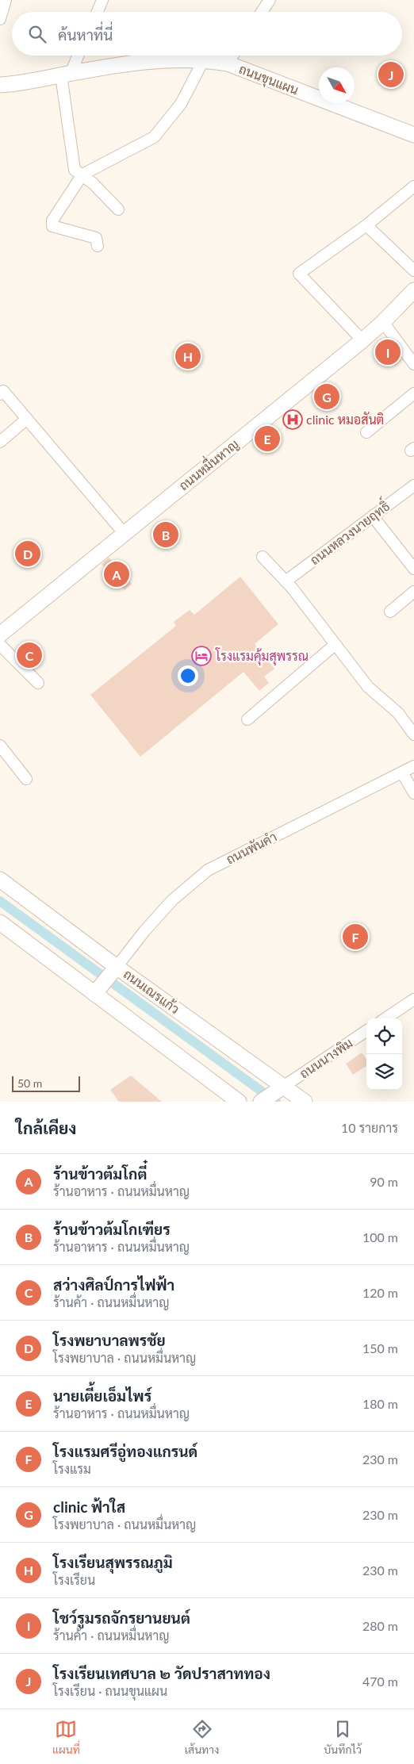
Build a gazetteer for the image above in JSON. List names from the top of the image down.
{
  "streets": {
    "street": [
      "ถนนขุนแผน",
      "ถนนหมื่นหาญ",
      "ถนนหลวงนายฤทธิ์",
      "ถนนพันคำ",
      "ถนนเณรแก้ว",
      "ถนนนางพิม"
    ]
  },
  "crossings": [
    ["ถนนพันคำ", "ถนนเณรแก้ว"],
    ["ถนนเณรแก้ว", "ถนนนางพิม"]
  ],
  "places": {
    "hospital": ["clinic หมอสันติ"],
    "hotel": ["โรงแรมคุ้มสุพรรณ"]
  },
  "scale_bar": "50 m",
  "north": "bottom right",
  "page": {
    "search": "ค้นหาที่นี่",
    "pins": [
      "J",
      "I",
      "H",
      "G",
      "E",
      "B",
      "D",
      "A",
      "C",
      "F"
    ],
    "scale": "50 m",
    "heading": ["ใกล้เคียง", "10 รายการ"],
    "list": [
      {
        "mark": "A",
        "name": "ร้านข้าวต้มโกตี๋",
        "note": "ร้านอาหาร · ถนนหมื่นหาญ",
        "value": "90 m"
      },
      {
        "mark": "B",
        "name": "ร้านข้าวต้มโกเฑียร",
        "note": "ร้านอาหาร · ถนนหมื่นหาญ",
        "value": "100 m"
      },
      {
        "mark": "C",
        "name": "สว่างศิลป์การไฟฟ้า",
        "note": "ร้านค้า · ถนนหมื่นหาญ",
        "value": "120 m"
      },
      {
        "mark": "D",
        "name": "โรงพยาบาลพรชัย",
        "note": "โรงพยาบาล · ถนนหมื่นหาญ",
        "value": "150 m"
      },
      {
        "mark": "E",
        "name": "นายเตี้ยเอ็มไพร์",
        "note": "ร้านอาหาร · ถนนหมื่นหาญ",
        "value": "180 m"
      },
      {
        "mark": "F",
        "name": "โรงแรมศรีอู่ทองแกรนด์",
        "note": "โรงแรม",
        "value": "230 m"
      },
      {
        "mark": "G",
        "name": "clinic ฟ้าใส",
        "note": "โรงพยาบาล · ถนนหมื่นหาญ",
        "value": "230 m"
      },
      {
        "mark": "H",
        "name": "โรงเรียนสุพรรณภูมิ",
        "note": "โรงเรียน",
        "value": "230 m"
      },
      {
        "mark": "I",
        "name": "โชว์รูมรถจักรยานยนต์",
        "note": "ร้านค้า · ถนนหมื่นหาญ",
        "value": "280 m"
      },
      {
        "mark": "J",
        "name": "โรงเรียนเทศบาล ๒ วัดปราสาททอง",
        "note": "โรงเรียน · ถนนขุนแผน",
        "value": "470 m"
      }
    ],
    "nav": ["แผนที่", "เส้นทาง", "บันทึกไว้"]
  }
}
